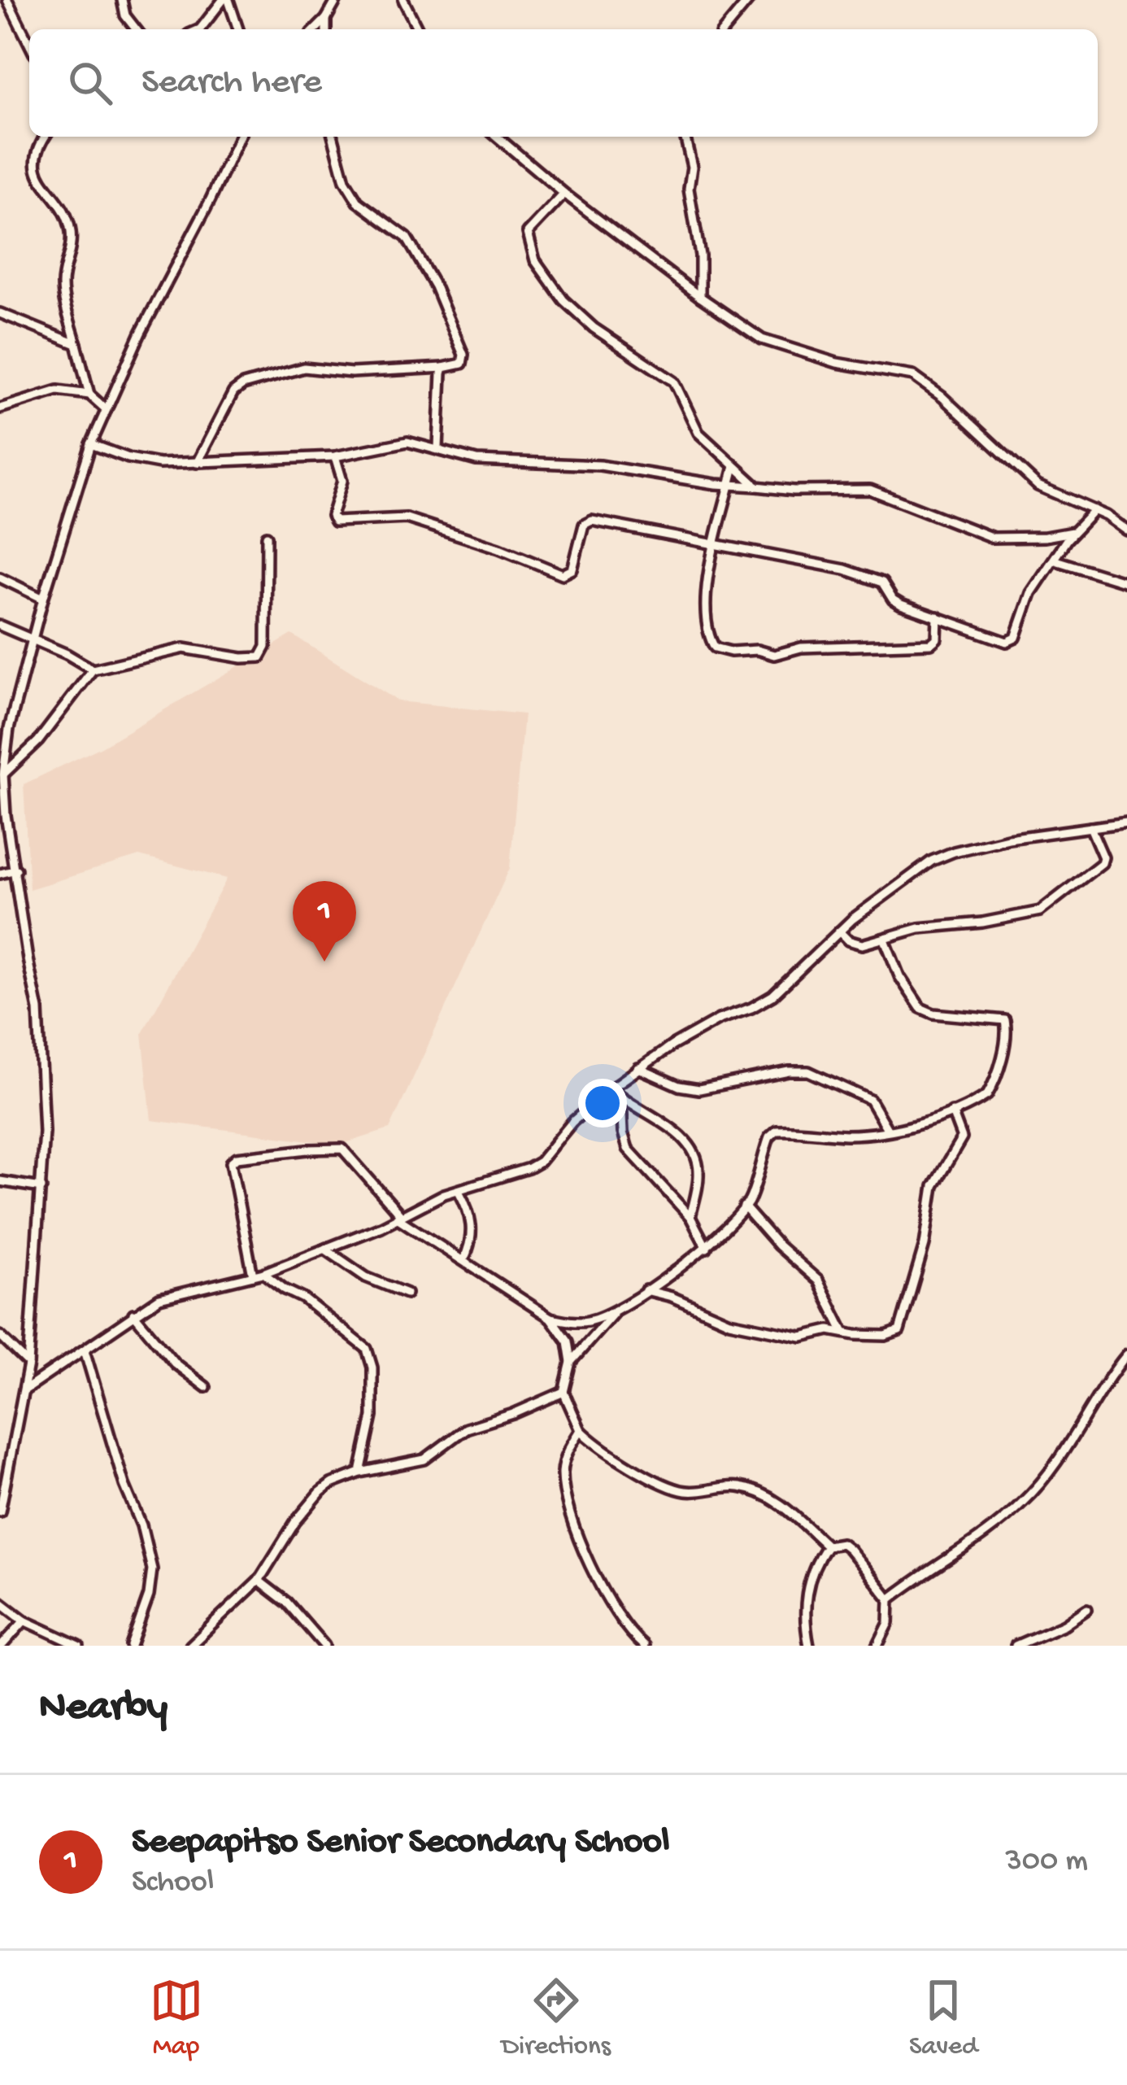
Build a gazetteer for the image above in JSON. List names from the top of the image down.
{
  "page": {
    "search": "Search here",
    "pins": "1",
    "heading": "Nearby",
    "list": [
      {
        "mark": "1",
        "name": "Seepapitso Senior Secondary School",
        "note": "School",
        "value": "300 m"
      }
    ],
    "nav": ["Map", "Directions", "Saved"]
  }
}
